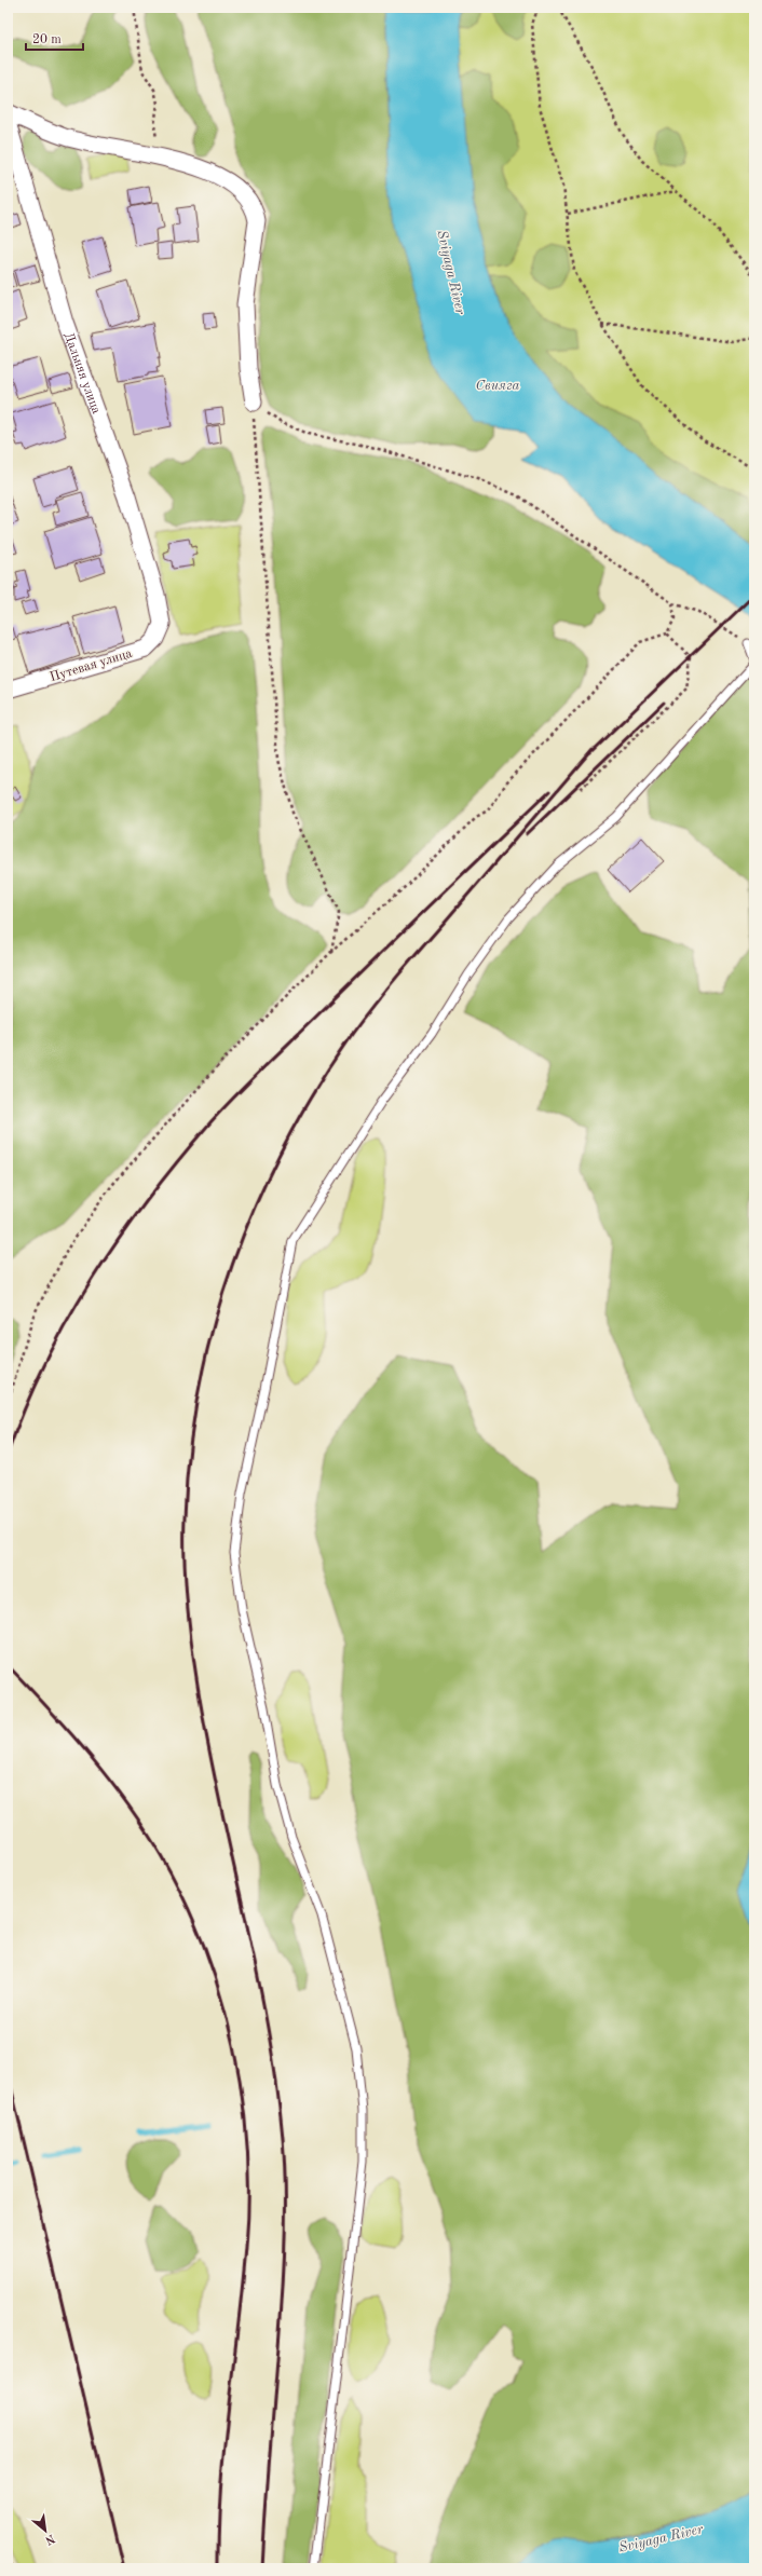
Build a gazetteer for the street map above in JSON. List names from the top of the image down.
{
  "streets": {
    "street": ["Дальняя улица", "Путевая улица"]
  },
  "crossings": [
    ["Дальняя улица", "Путевая улица"]
  ],
  "water": ["Sviyaga River", "Свияга"],
  "scale_bar": "20 m",
  "north": "bottom right"
}
